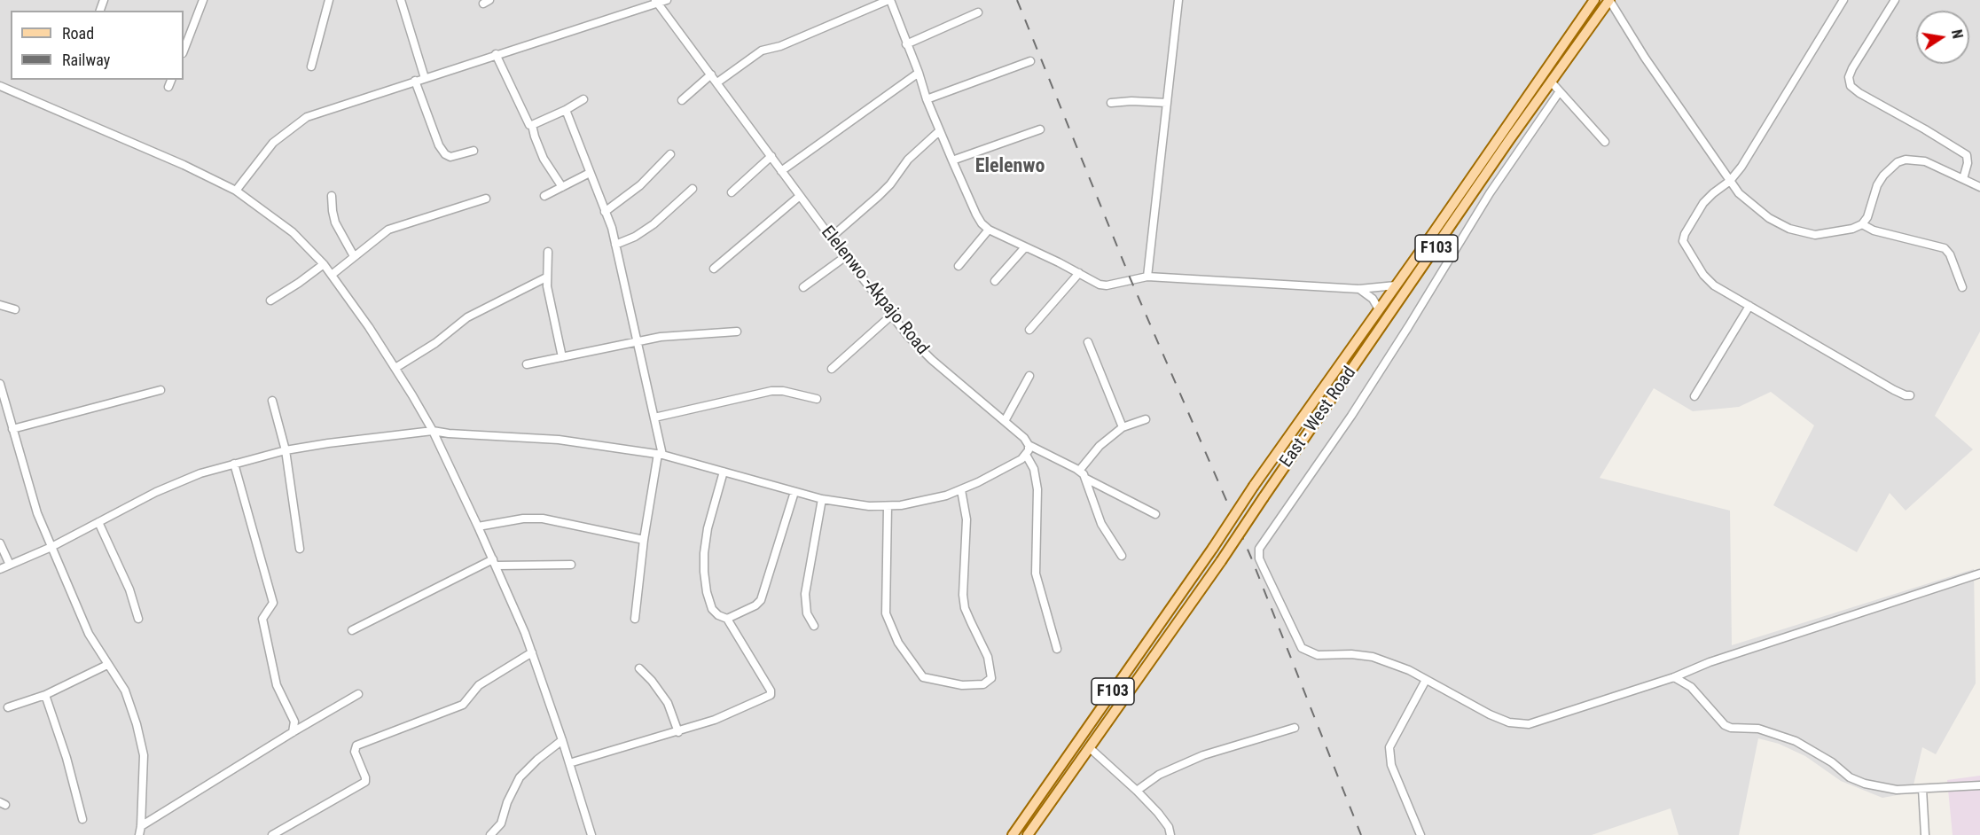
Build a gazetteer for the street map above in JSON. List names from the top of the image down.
{
  "streets": {
    "main road": ["F103", "East - West Road"],
    "street": ["Elelenwo -Akpajo Road"]
  },
  "districts": ["Elelenwo"],
  "legend": ["Road", "Railway"],
  "north": "right"
}
